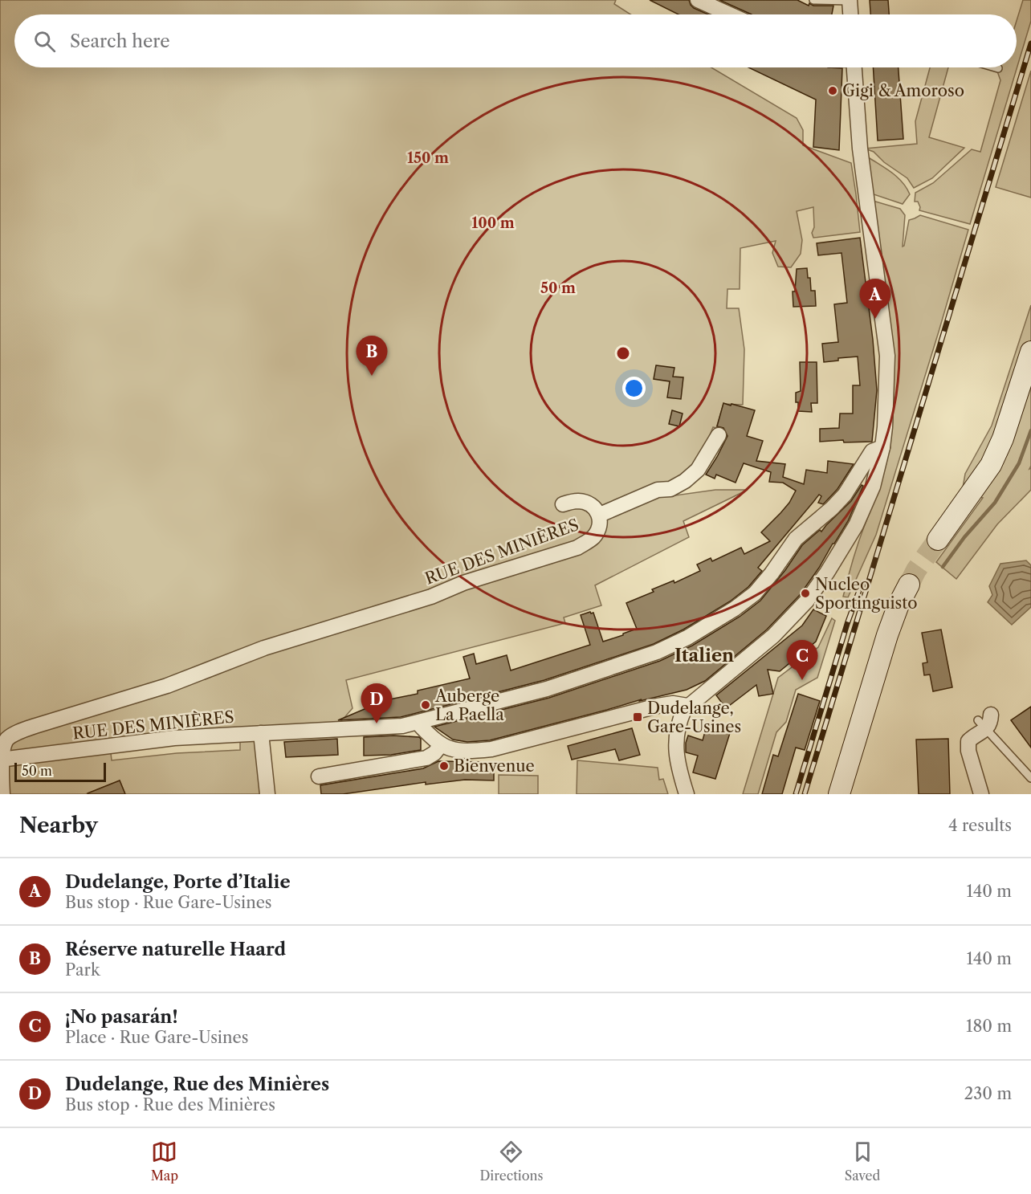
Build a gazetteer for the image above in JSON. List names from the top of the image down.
{
  "streets": {
    "street": ["RUE DES MINIÈRES"]
  },
  "districts": ["Italien"],
  "places": {
    "other": [
      "Gigi & Amoroso",
      "Nucleo Sportinguisto",
      "Auberge La Paella",
      "Bienvenue"
    ],
    "transit": ["Dudelange, Gare-Usines"]
  },
  "scale_bar": "50 m",
  "page": {
    "search": "Search here",
    "pins": [
      "A",
      "B",
      "C",
      "D"
    ],
    "scale": "50 m",
    "heading": ["Nearby", "4 results"],
    "list": [
      {
        "mark": "A",
        "name": "Dudelange, Porte d’Italie",
        "note": "Bus stop · Rue Gare-Usines",
        "value": "140 m"
      },
      {
        "mark": "B",
        "name": "Réserve naturelle Haard",
        "note": "Park",
        "value": "140 m"
      },
      {
        "mark": "C",
        "name": "¡No pasarán!",
        "note": "Place · Rue Gare-Usines",
        "value": "180 m"
      },
      {
        "mark": "D",
        "name": "Dudelange, Rue des Minières",
        "note": "Bus stop · Rue des Minières",
        "value": "230 m"
      }
    ],
    "nav": ["Map", "Directions", "Saved"]
  },
  "rings": ["150 m", "100 m", "50 m"]
}
